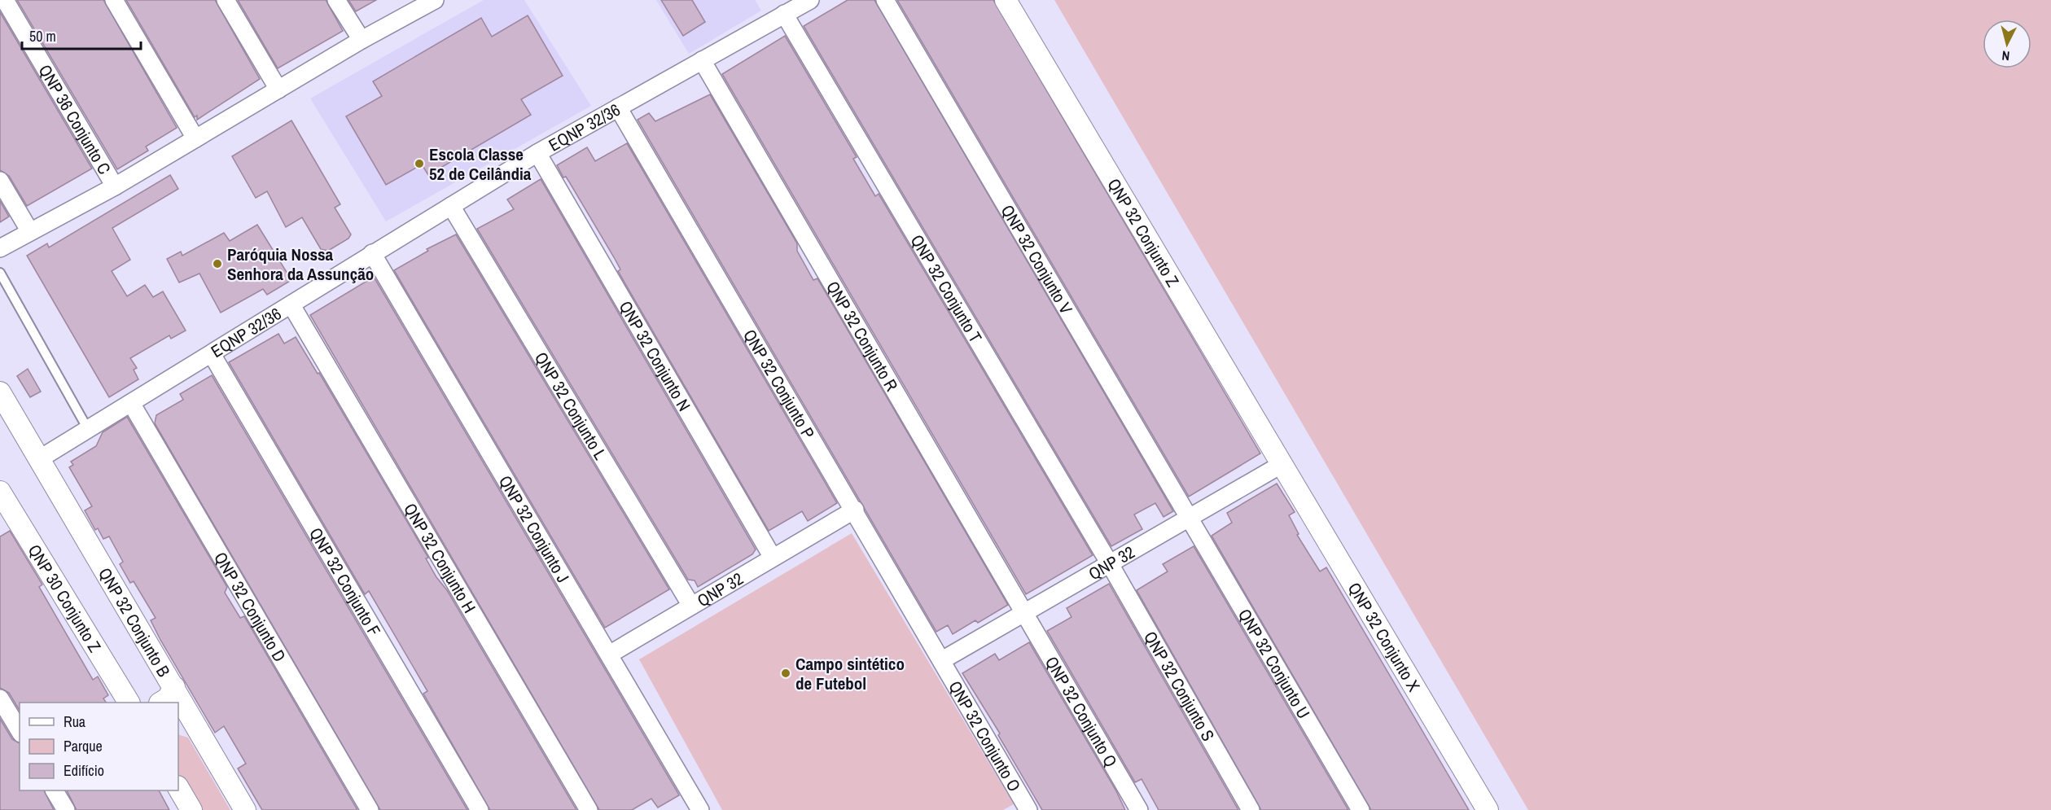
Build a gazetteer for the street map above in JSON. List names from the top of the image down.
{
  "streets": {
    "street": [
      "QNP 36 Conjunto C",
      "EQNP 32/36",
      "QNP 32 Conjunto Z",
      "QNP 32 Conjunto V",
      "QNP 32 Conjunto T",
      "QNP 32 Conjunto R",
      "QNP 32 Conjunto N",
      "QNP 32 Conjunto P",
      "QNP 32 Conjunto L",
      "QNP 32 Conjunto J",
      "QNP 32 Conjunto H",
      "QNP 32",
      "QNP 32 Conjunto F",
      "QNP 30 Conjunto Z",
      "QNP 32 Conjunto D",
      "QNP 32 Conjunto B",
      "QNP 32 Conjunto X",
      "QNP 32 Conjunto U",
      "QNP 32 Conjunto S",
      "QNP 32 Conjunto Q",
      "QNP 32 Conjunto O"
    ]
  },
  "crossings": [
    ["EQNP 32/36", "QNP 32 Conjunto T"],
    ["EQNP 32/36", "QNP 32 Conjunto R"],
    ["EQNP 32/36", "QNP 32 Conjunto N"],
    ["EQNP 32/36", "QNP 32 Conjunto P"],
    ["EQNP 32/36", "QNP 32 Conjunto L"],
    ["EQNP 32/36", "QNP 32 Conjunto J"],
    ["EQNP 32/36", "QNP 32 Conjunto H"],
    ["EQNP 32/36", "QNP 32 Conjunto F"],
    ["EQNP 32/36", "QNP 32 Conjunto D"],
    ["EQNP 32/36", "QNP 32 Conjunto B"],
    ["QNP 32 Conjunto Z", "QNP 32"],
    ["QNP 32 Conjunto Z", "QNP 32 Conjunto X"],
    ["QNP 32 Conjunto V", "QNP 32"],
    ["QNP 32 Conjunto V", "QNP 32 Conjunto U"],
    ["QNP 32 Conjunto T", "QNP 32"],
    ["QNP 32 Conjunto T", "QNP 32 Conjunto S"],
    ["QNP 32 Conjunto R", "QNP 32"],
    ["QNP 32 Conjunto R", "QNP 32 Conjunto Q"],
    ["QNP 32 Conjunto N", "QNP 32"],
    ["QNP 32 Conjunto P", "QNP 32"],
    ["QNP 32 Conjunto P", "QNP 32 Conjunto O"],
    ["QNP 32 Conjunto L", "QNP 32"],
    ["QNP 32 Conjunto J", "QNP 32"],
    ["QNP 32", "QNP 32 Conjunto X"],
    ["QNP 32", "QNP 32 Conjunto U"],
    ["QNP 32", "QNP 32 Conjunto S"],
    ["QNP 32", "QNP 32 Conjunto Q"],
    ["QNP 32", "QNP 32 Conjunto O"]
  ],
  "places": ["Escola Classe 52 de Ceilândia", "Paróquia Nossa Senhora da Assunção", "Campo sintético de Futebol"],
  "legend": ["Rua", "Parque", "Edifício"],
  "scale_bar": "50 m",
  "north": "bottom"
}
